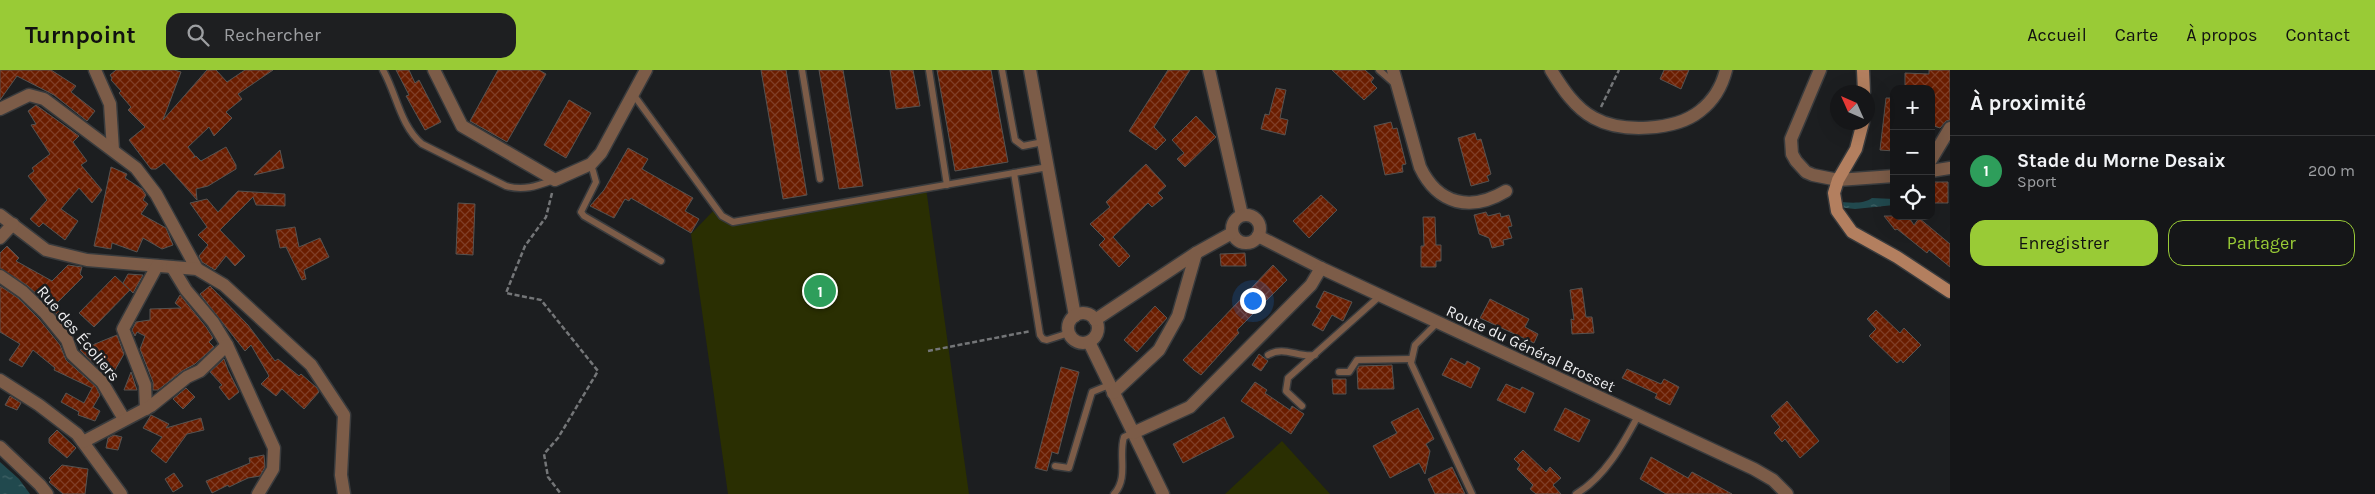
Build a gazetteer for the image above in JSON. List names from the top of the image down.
{
  "streets": {
    "street": ["Rue des Écoliers", "Route du Général Brosset"]
  },
  "north": "top left",
  "page": {
    "header": "Turnpoint",
    "search": "Rechercher",
    "nav": [
      "Accueil",
      "Carte",
      "À propos",
      "Contact"
    ],
    "heading": "À proximité",
    "map_buttons": ["+", "−"],
    "list": [
      {
        "mark": "1",
        "name": "Stade du Morne Desaix",
        "note": "Sport",
        "value": "200 m"
      }
    ],
    "buttons": ["Enregistrer", "Partager"],
    "pins": "1"
  }
}
